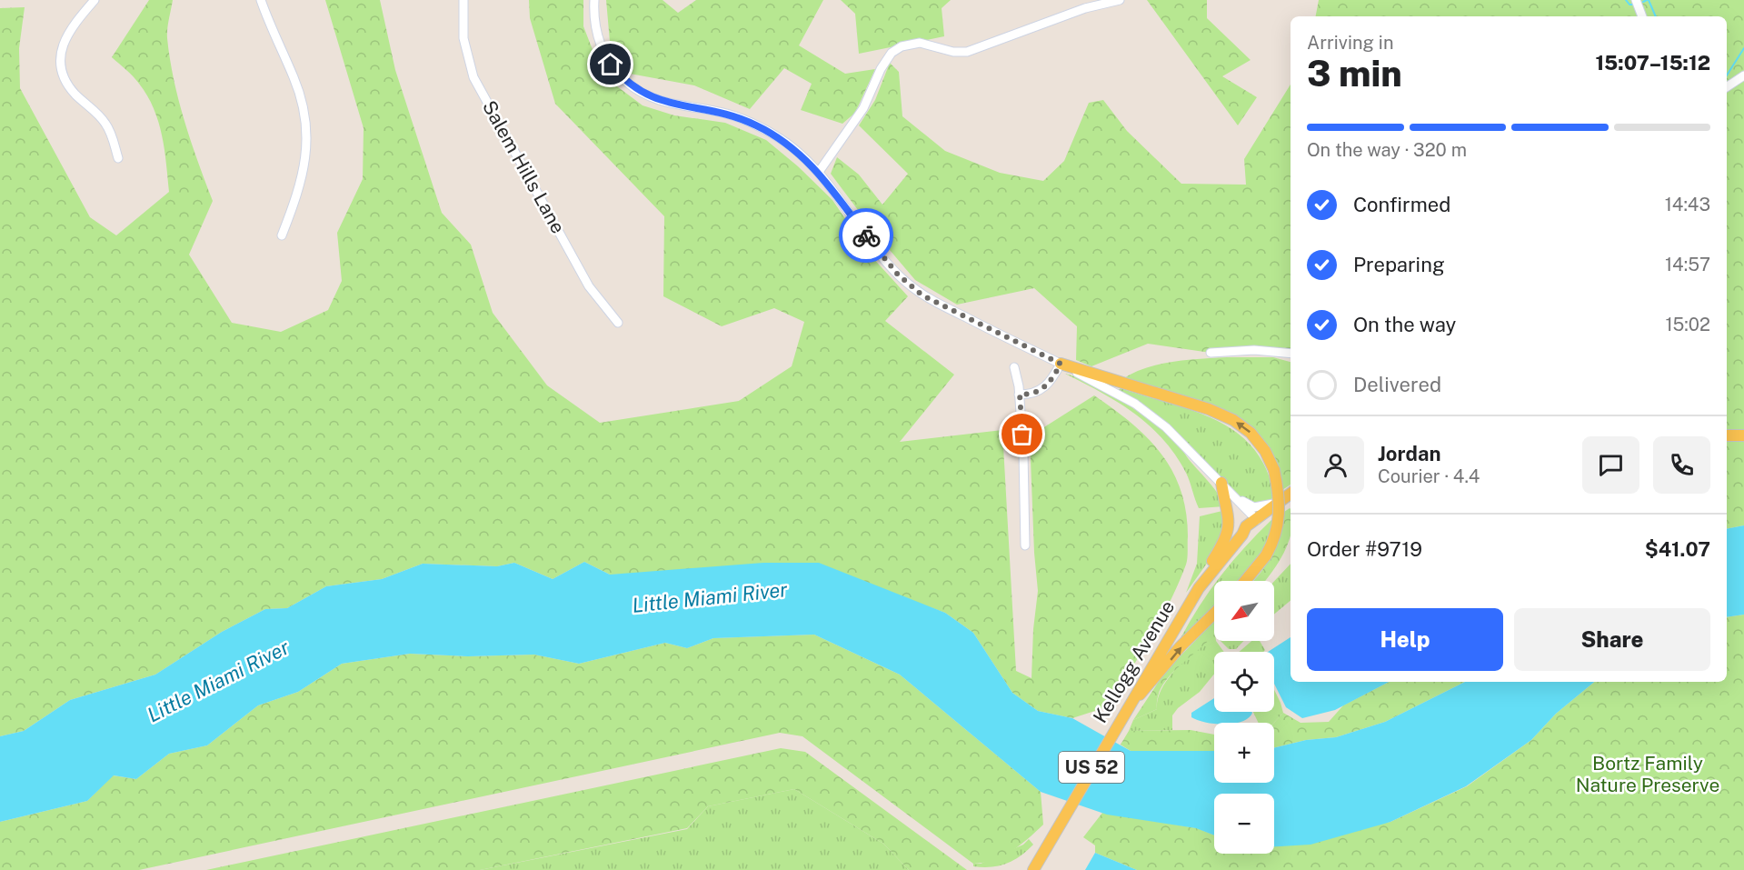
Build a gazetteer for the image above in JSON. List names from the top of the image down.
{
  "streets": {
    "main road": ["Kellogg Avenue", "US 52"],
    "street": ["Salem Hills Lane"]
  },
  "water": ["Little Miami River"],
  "parks": ["Bortz Family Nature Preserve"],
  "north": "bottom left",
  "page": {
    "heading": ["3 min", "Arriving in", "15:07–15:12"],
    "panel": [
      "Jordan",
      "Courier · 4.4",
      "Order #9719",
      "$41.07"
    ],
    "bar": "On the way · 320 m",
    "list": [
      ["Confirmed", "14:43"],
      ["Preparing", "14:57"],
      ["On the way", "15:02"],
      "Delivered"
    ],
    "map_buttons": ["+", "−"],
    "buttons": ["Help", "Share"]
  }
}
